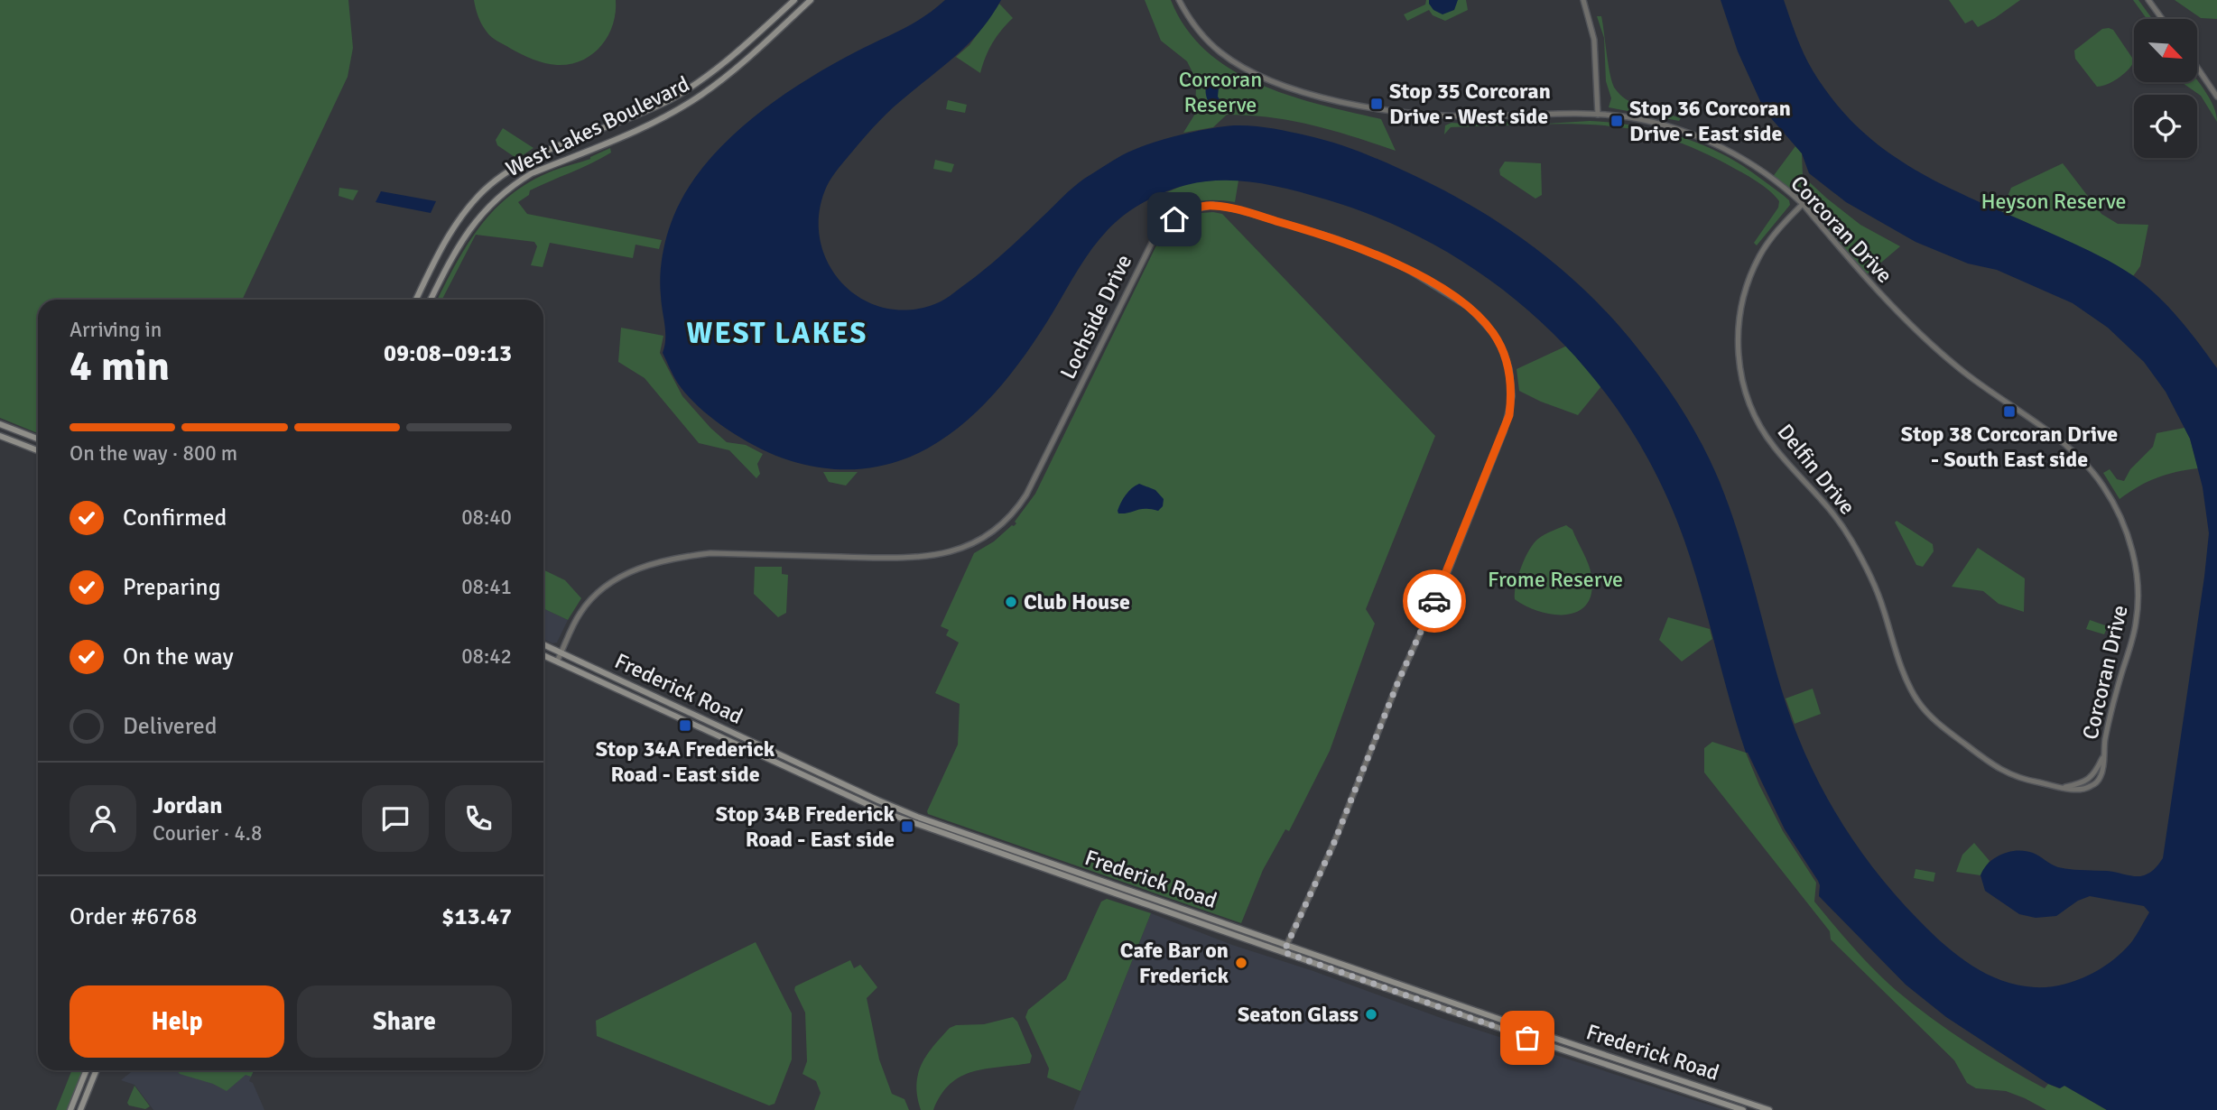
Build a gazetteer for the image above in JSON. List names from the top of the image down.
{
  "streets": {
    "main road": ["West Lakes Boulevard", "Frederick Road"],
    "street": ["Corcoran Drive", "Lochside Drive", "Delfin Drive"]
  },
  "crossings": [
    ["Corcoran Drive", "Delfin Drive"],
    ["Lochside Drive", "Frederick Road"]
  ],
  "districts": ["WEST LAKES"],
  "parks": ["Corcoran Reserve", "Heyson Reserve", "Frome Reserve"],
  "places": {
    "transit": [
      "Stop 35 Corcoran Drive - West side",
      "Stop 36 Corcoran Drive - East side",
      "Stop 38 Corcoran Drive - South East side",
      "Stop 34A Frederick Road - East side",
      "Stop 34B Frederick Road - East side"
    ],
    "other": ["Club House", "Cafe Bar on Frederick", "Seaton Glass"]
  },
  "north": "bottom right",
  "page": {
    "heading": ["4 min", "Arriving in", "09:08–09:13"],
    "panel": [
      "Jordan",
      "Courier · 4.8",
      "Order #6768",
      "$13.47"
    ],
    "bar": "On the way · 800 m",
    "list": [
      ["Confirmed", "08:40"],
      ["Preparing", "08:41"],
      ["On the way", "08:42"],
      "Delivered"
    ],
    "buttons": ["Help", "Share"]
  }
}
